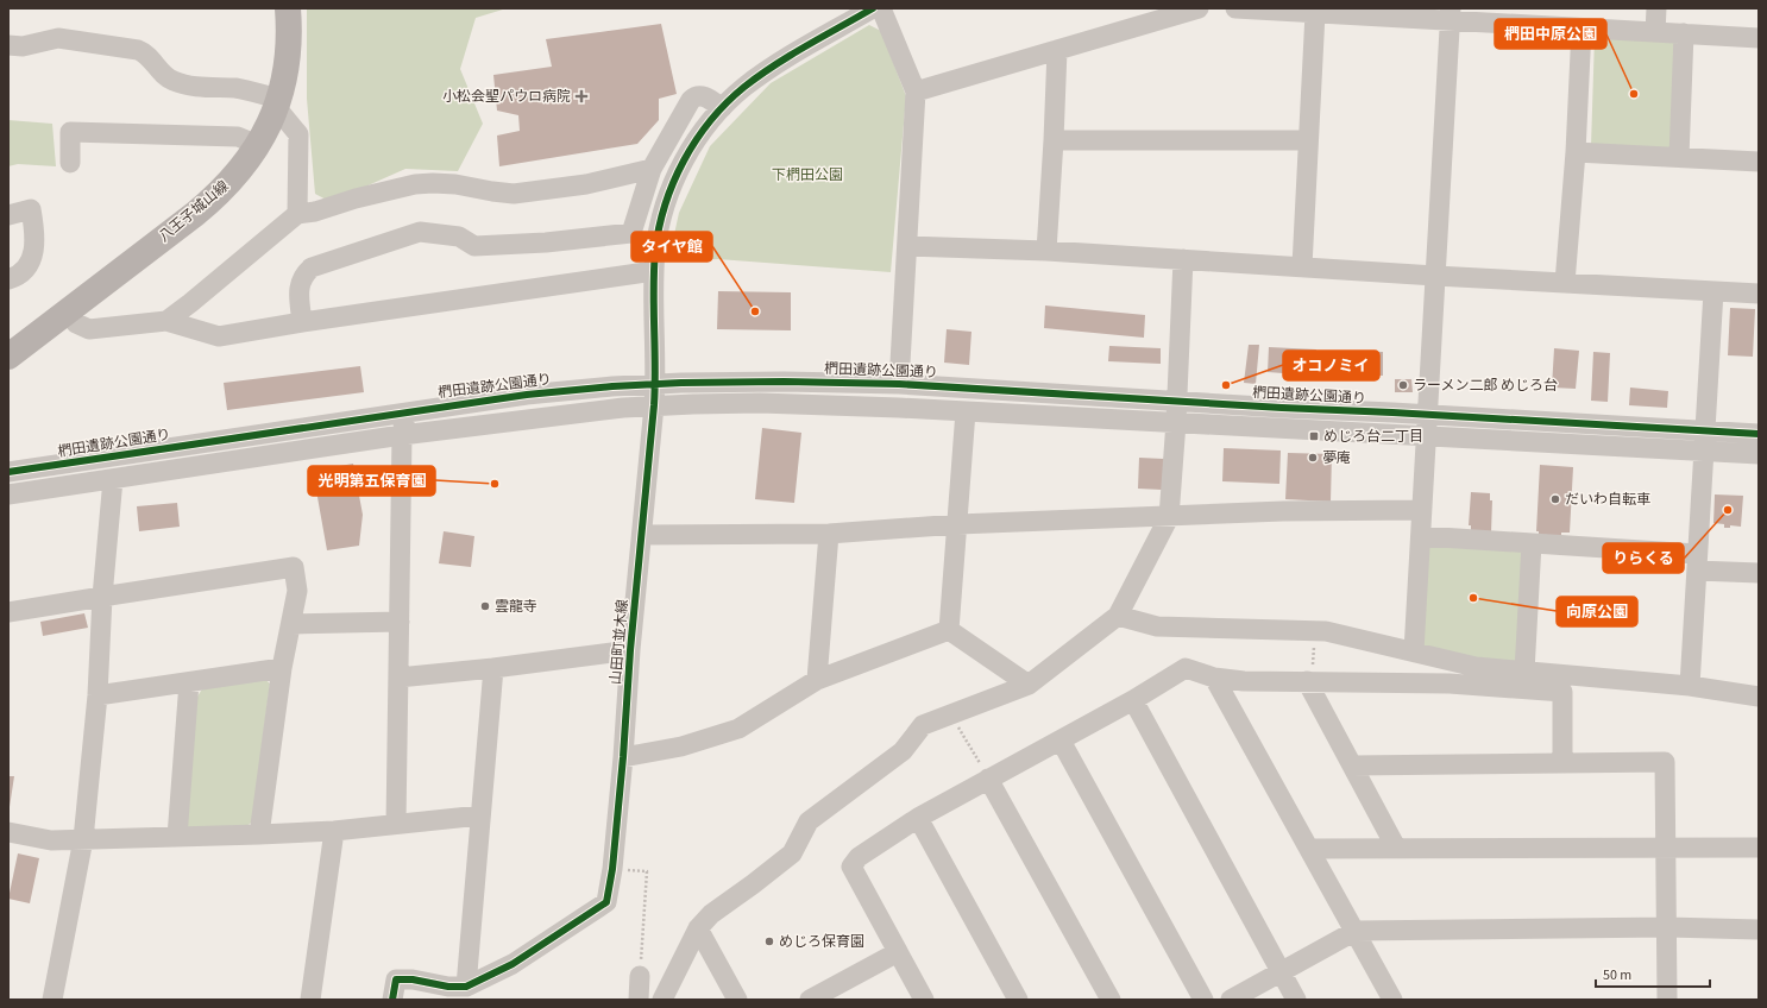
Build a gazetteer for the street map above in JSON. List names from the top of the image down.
{
  "streets": {
    "main road": ["八王子城山線"],
    "street": ["椚田遺跡公園通り", "山田町並木線"]
  },
  "crossings": [
    ["椚田遺跡公園通り", "山田町並木線"]
  ],
  "parks": ["下椚田公園"],
  "places": {
    "other": [
      "椚田中原公園",
      "タイヤ館",
      "オコノミイ",
      "ラーメン二郎 めじろ台",
      "夢庵",
      "光明第五保育園",
      "だいわ自転車",
      "りらくる",
      "向原公園",
      "雲龍寺",
      "めじろ保育園"
    ],
    "health": ["小松会聖パウロ病院"],
    "transit": ["めじろ台二丁目"]
  },
  "scale_bar": "50 m"
}
